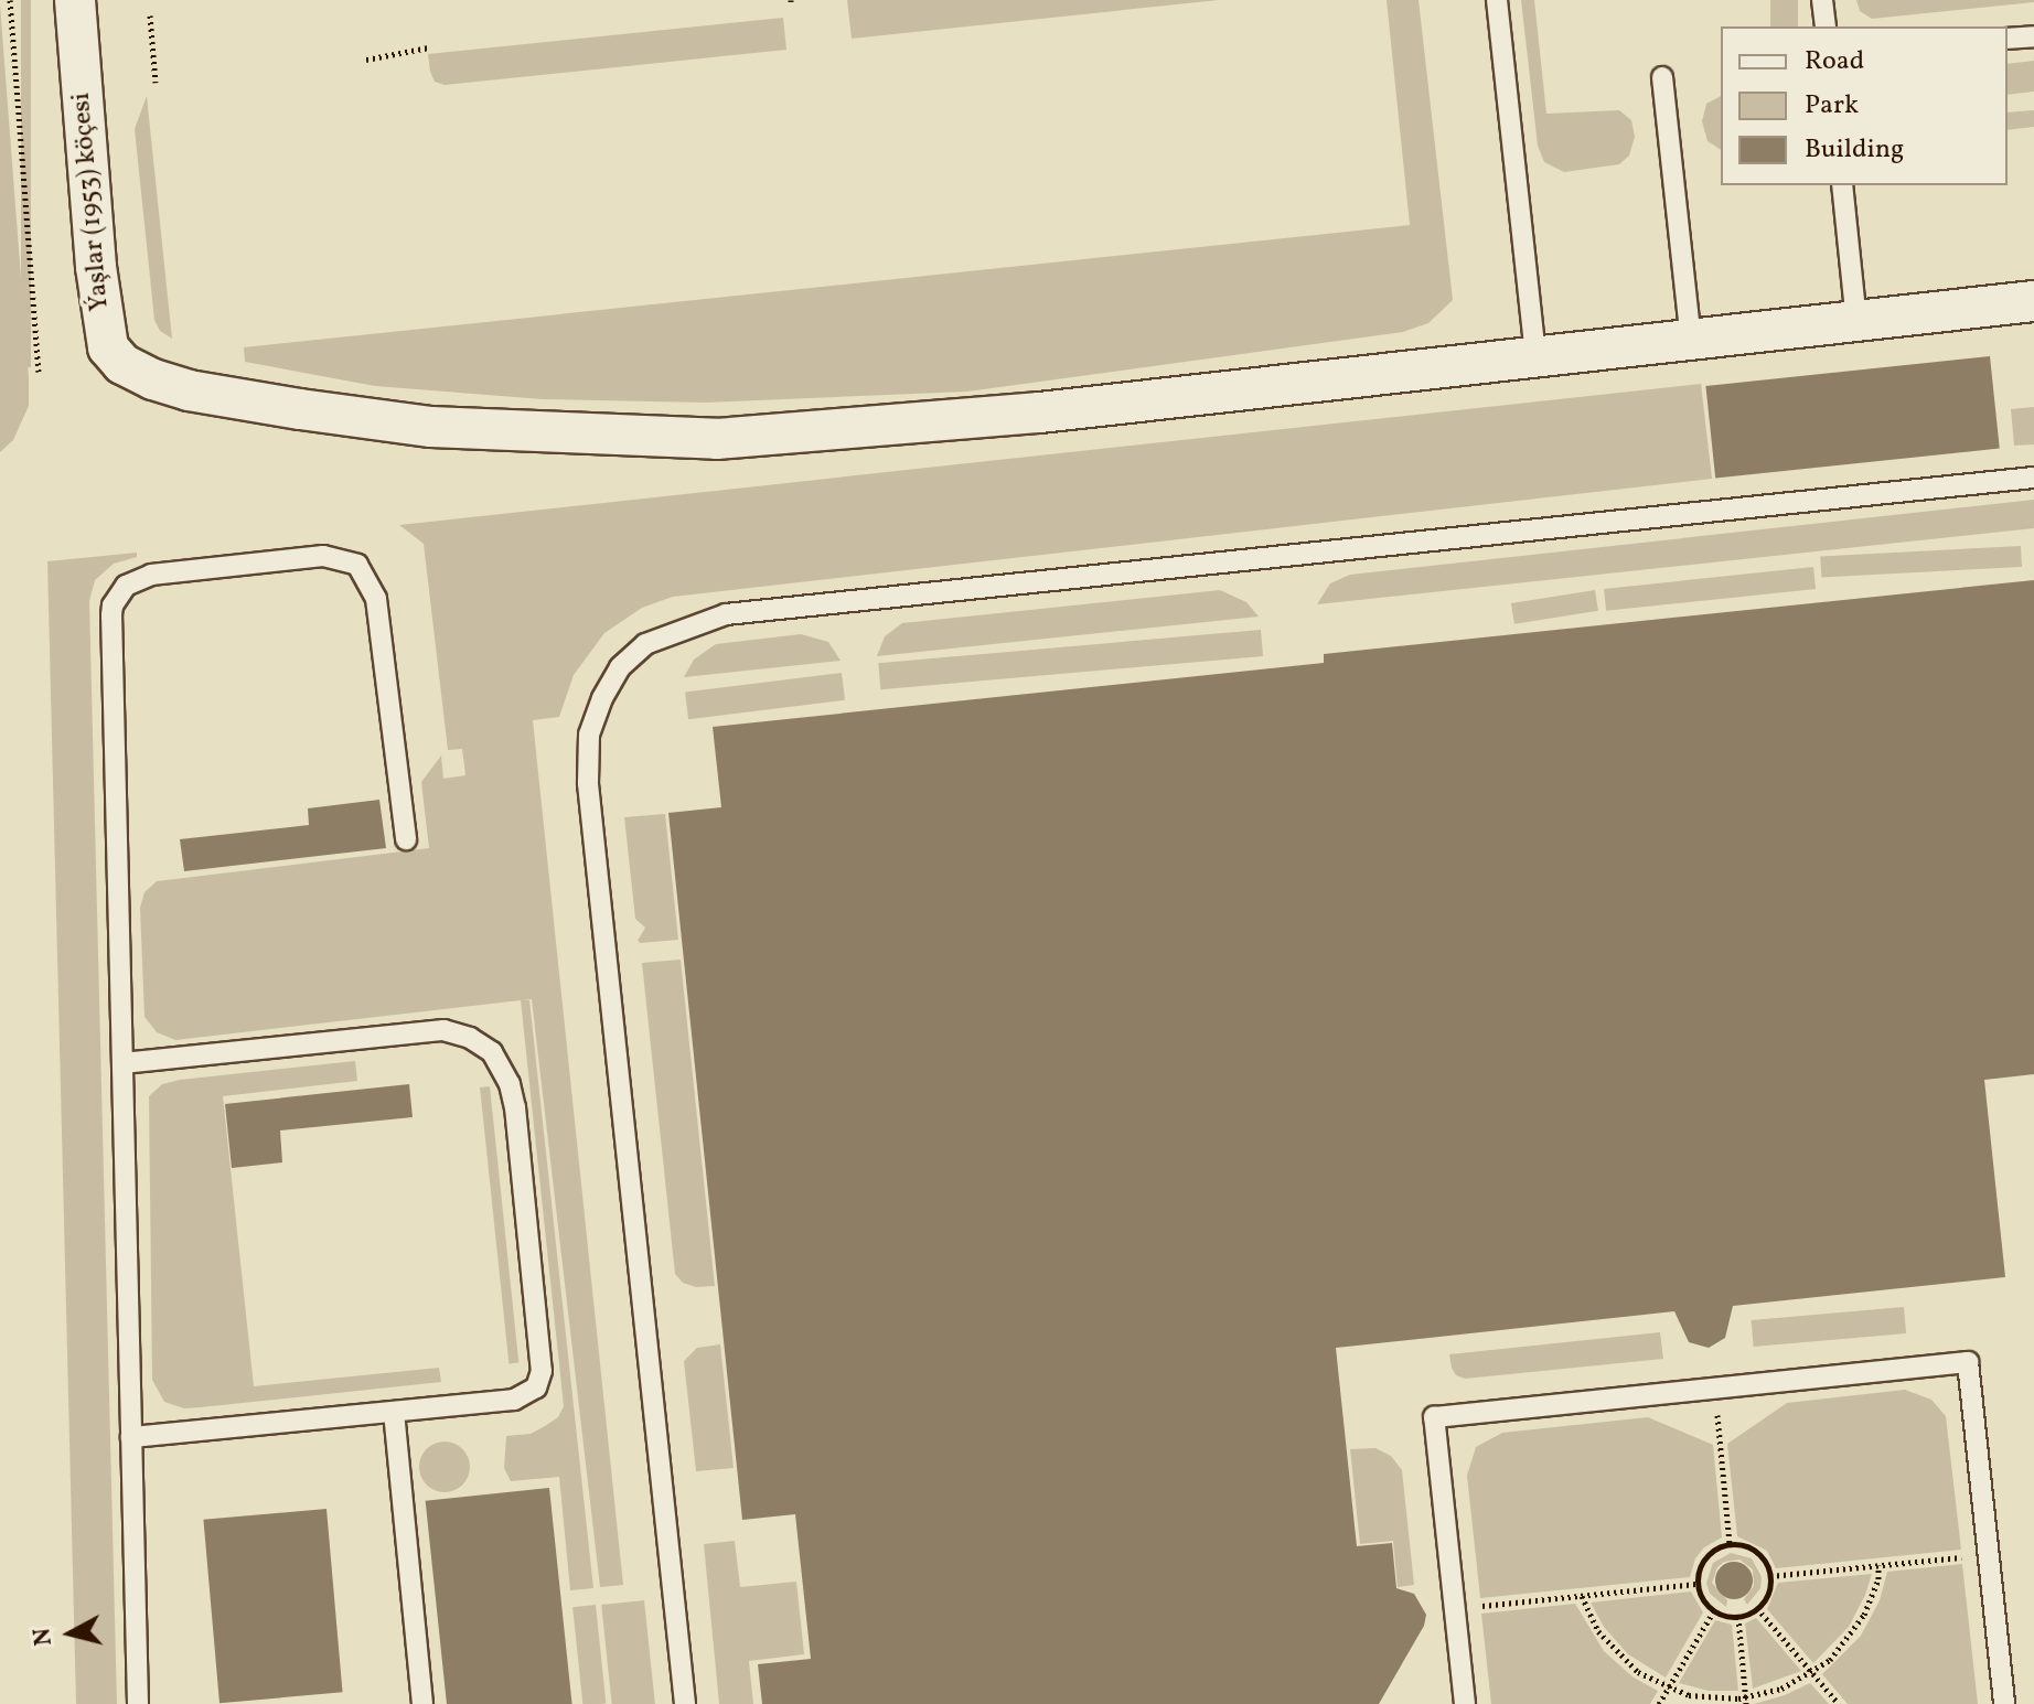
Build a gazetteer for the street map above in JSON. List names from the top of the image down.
{
  "streets": {
    "street": ["Ýaşlar (1953) köçesi"]
  },
  "legend": ["Road", "Park", "Building"],
  "north": "left"
}
